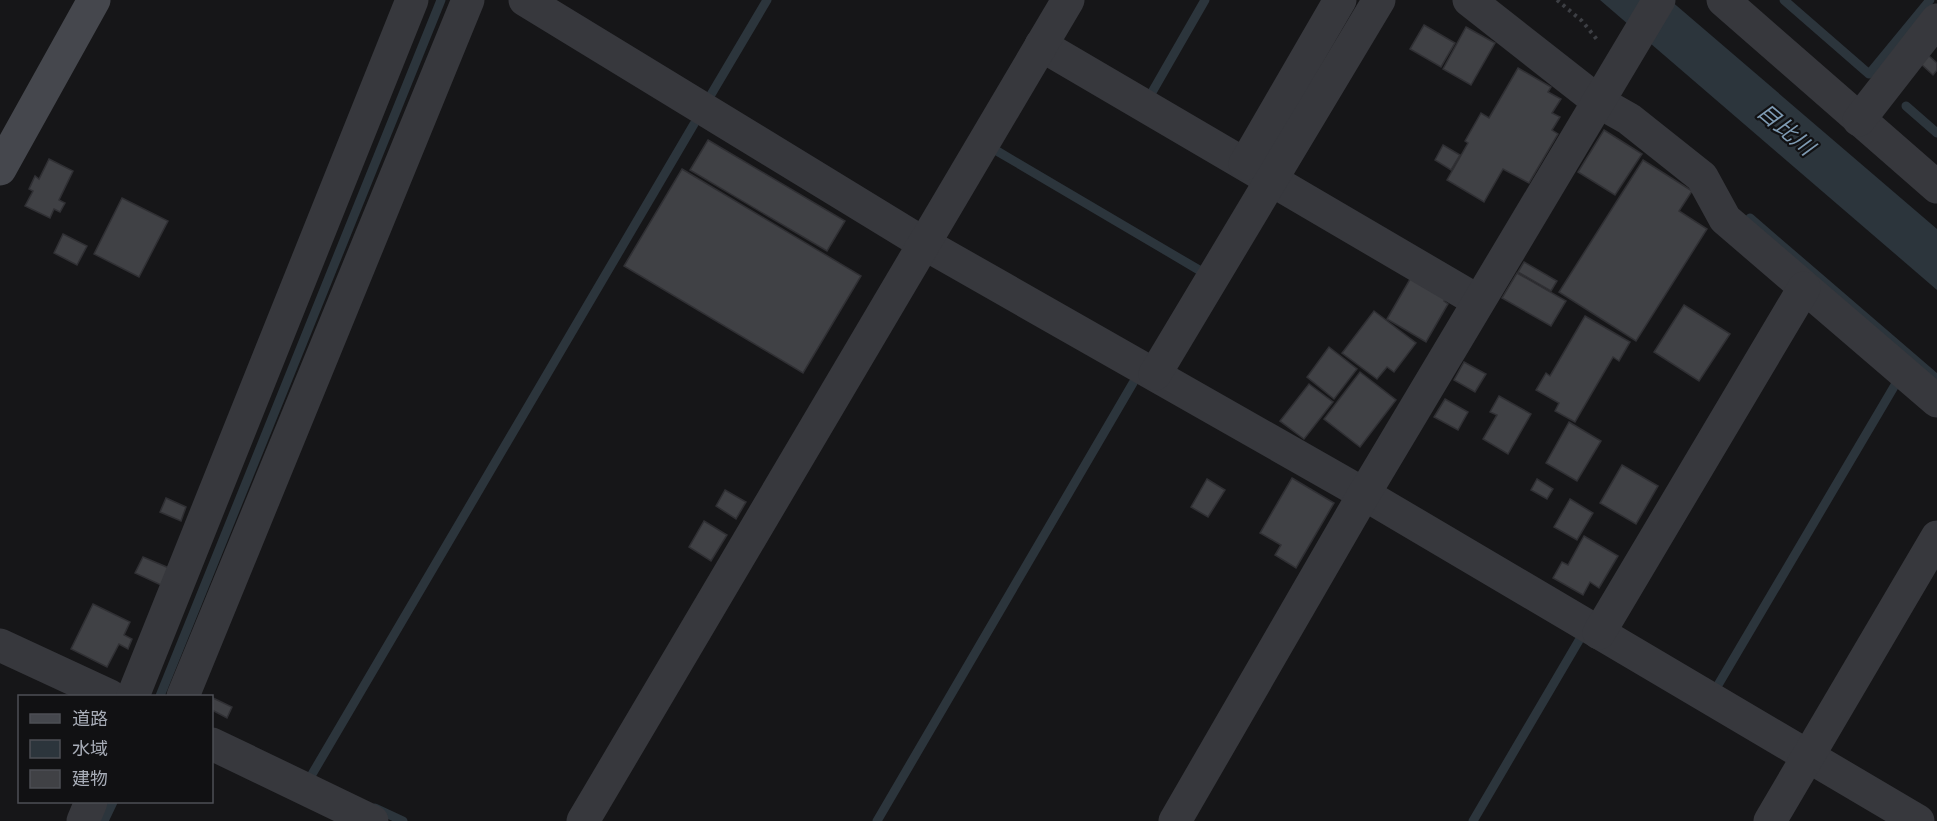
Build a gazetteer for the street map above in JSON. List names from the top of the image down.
{
  "water": ["目比川"],
  "legend": ["道路", "水域", "建物"]
}
